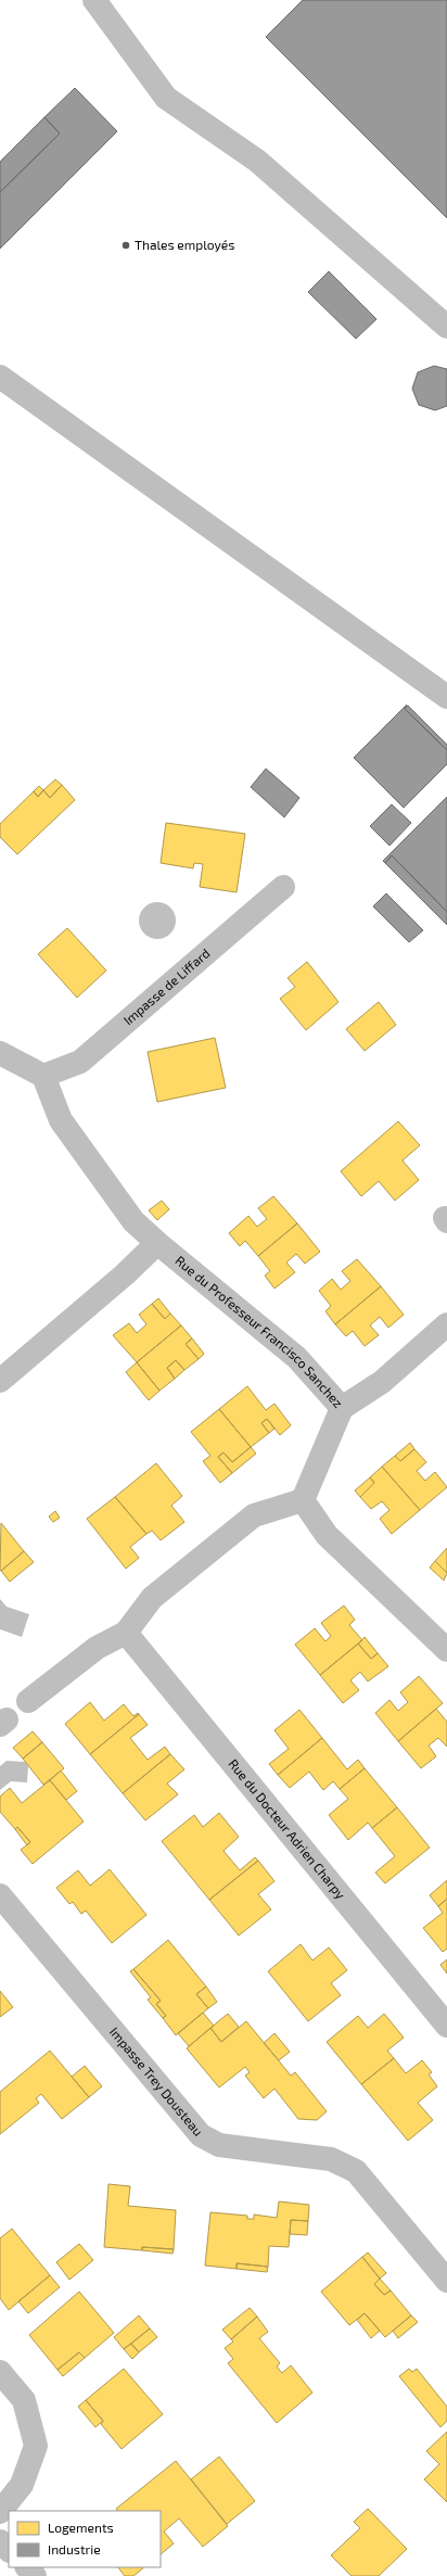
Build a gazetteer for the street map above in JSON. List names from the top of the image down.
{
  "streets": {
    "street": [
      "Impasse de Liffard",
      "Rue du Professeur Francisco Sanchez",
      "Rue du Docteur Adrien Charpy",
      "Impasse Trey Dousteau"
    ]
  },
  "places": ["Thales employés"],
  "legend": ["Logements", "Industrie"]
}
